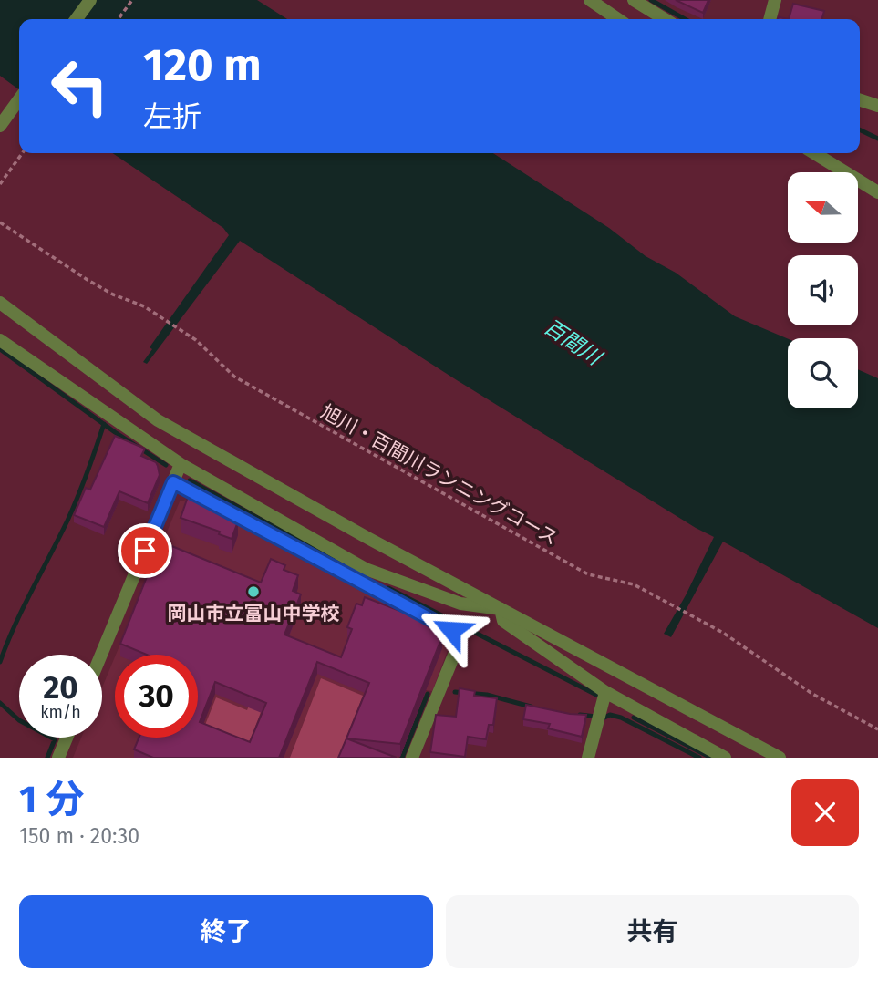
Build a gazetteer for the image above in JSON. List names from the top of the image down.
{
  "streets": {
    "path": ["旭川・百間川ランニングコース"]
  },
  "water": ["百間川"],
  "places": ["岡山市立富山中学校"],
  "north": "left",
  "page": {
    "turn": ["120 m", "左折"],
    "speed": "20 km/h",
    "limit": "30",
    "heading": ["1 分", "150 m · 20:30"],
    "buttons": ["終了", "共有"]
  }
}
